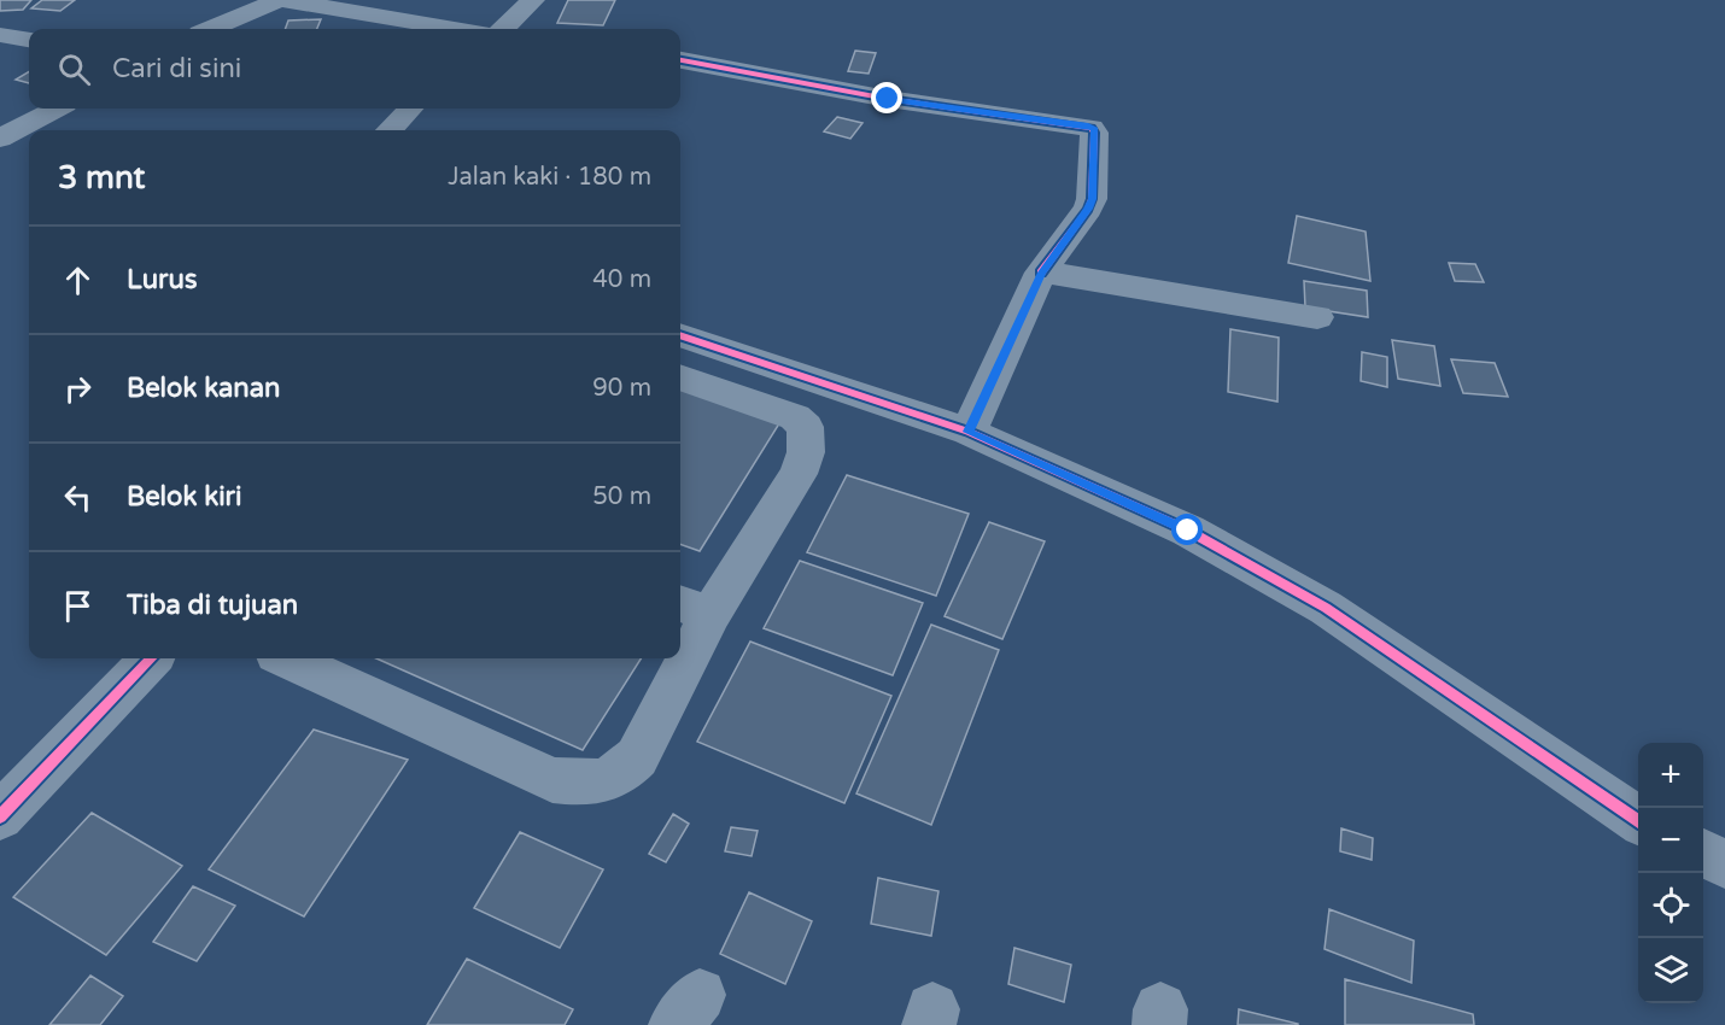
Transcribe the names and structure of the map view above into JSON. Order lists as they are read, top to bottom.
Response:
{
  "page": {
    "search": "Cari di sini",
    "heading": ["3 mnt", "Jalan kaki · 180 m"],
    "list": [
      ["Lurus", "40 m"],
      ["Belok kanan", "90 m"],
      ["Belok kiri", "50 m"],
      "Tiba di tujuan"
    ],
    "map_buttons": ["+", "−"]
  }
}
